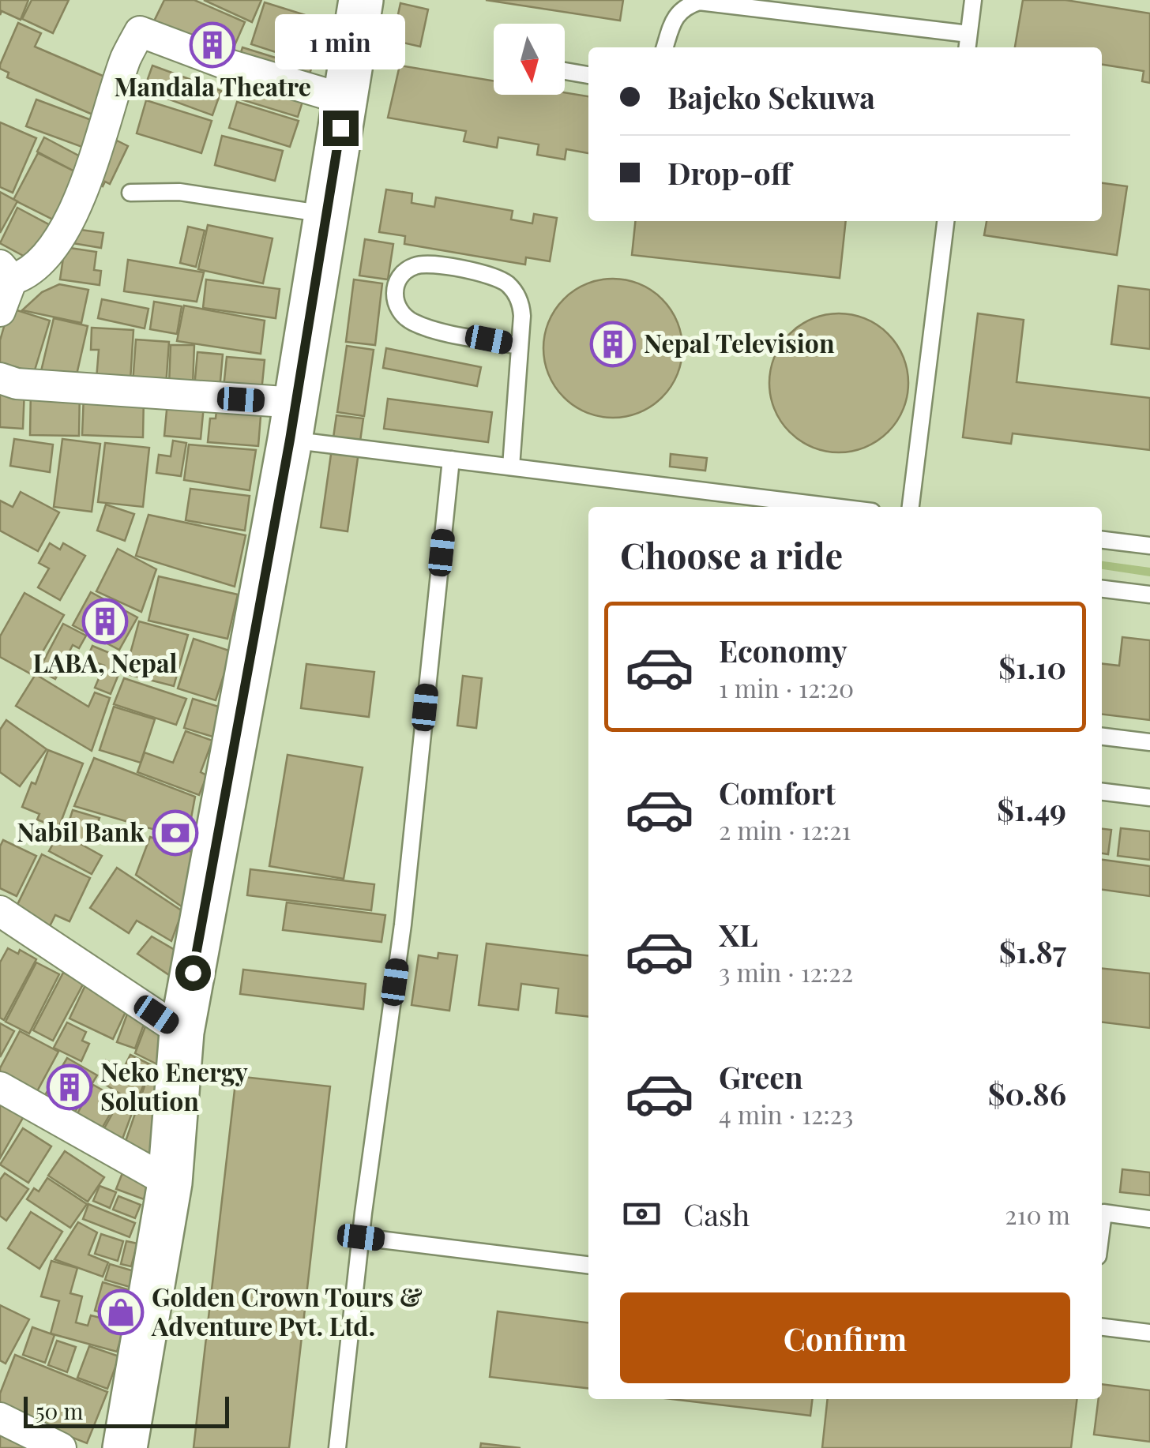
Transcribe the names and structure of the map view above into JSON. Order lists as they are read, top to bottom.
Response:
{
  "places": {
    "building": [
      "Mandala Theatre",
      "Nepal Television",
      "LABA, Nepal",
      "Neko Energy Solution"
    ],
    "bank": ["Nabil Bank"],
    "shop": ["Golden Crown Tours & Adventure Pvt. Ltd."]
  },
  "scale_bar": "50 m",
  "north": "bottom",
  "page": {
    "bubble": "1 min",
    "banner": ["Bajeko Sekuwa", "Drop-off"],
    "heading": "Choose a ride",
    "list": [
      {
        "name": "Economy",
        "note": "1 min · 12:20",
        "value": "$1.10"
      },
      {
        "name": "Comfort",
        "note": "2 min · 12:21",
        "value": "$1.49"
      },
      {
        "name": "XL",
        "note": "3 min · 12:22",
        "value": "$1.87"
      },
      {
        "name": "Green",
        "note": "4 min · 12:23",
        "value": "$0.86"
      }
    ],
    "pay": ["Cash", "210 m"],
    "buttons": "Confirm",
    "scale": "50 m"
  }
}
